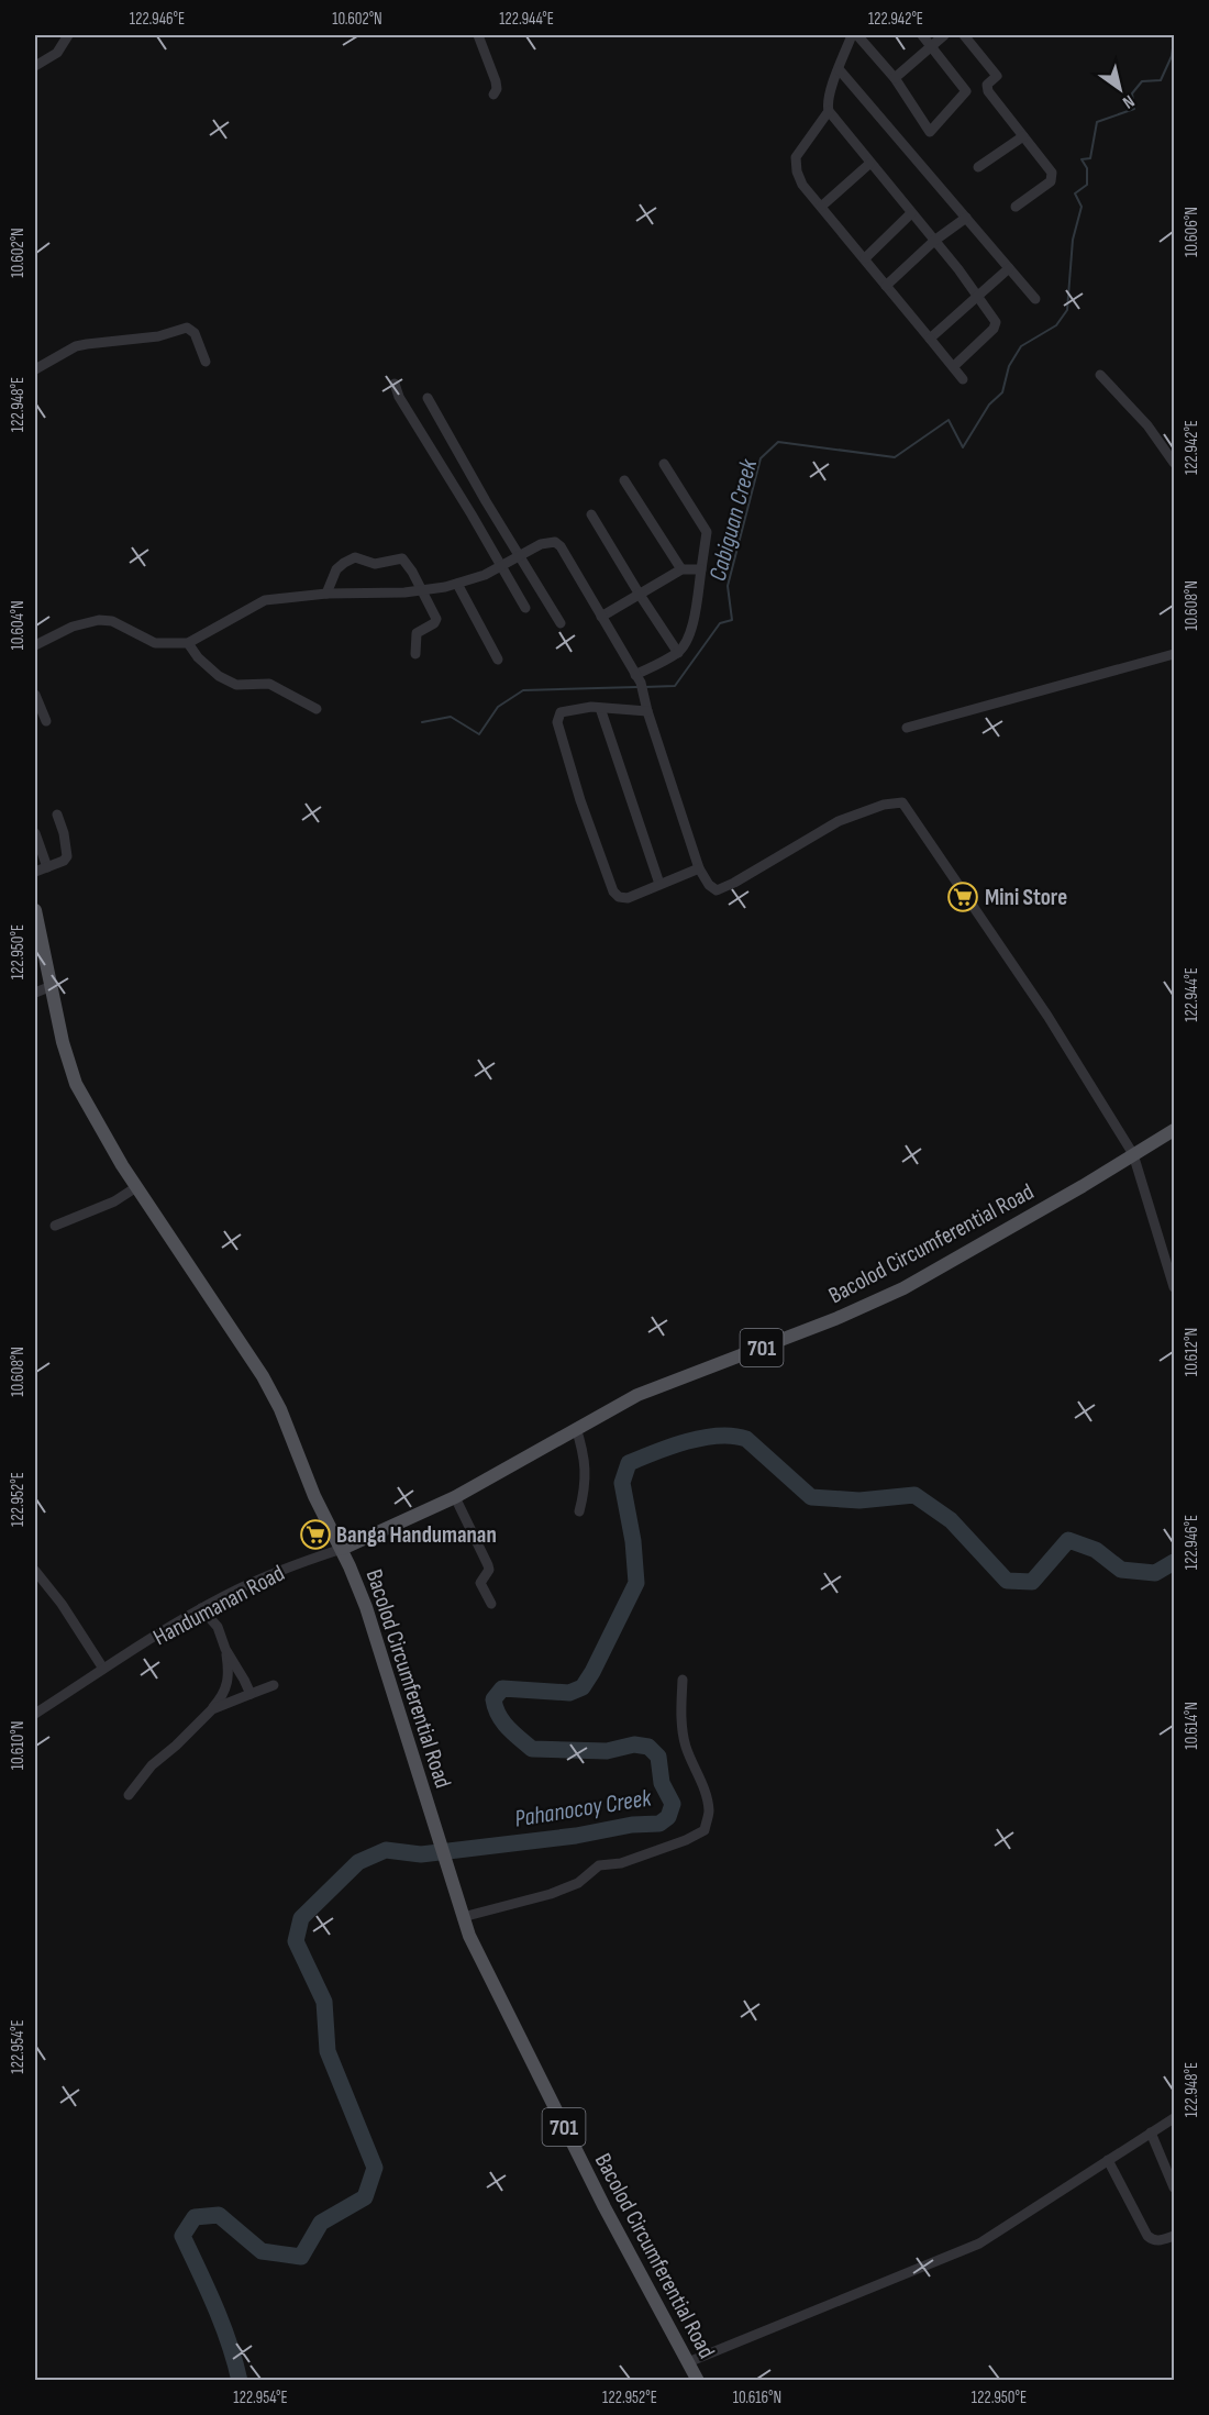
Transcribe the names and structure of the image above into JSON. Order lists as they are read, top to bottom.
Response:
{
  "streets": {
    "main road": ["Bacolod Circumferential Road", "701"],
    "street": ["Handumanan Road"]
  },
  "crossings": [
    ["Bacolod Circumferential Road", "Handumanan Road"]
  ],
  "water": ["Cabiguan Creek", "Pahanocoy Creek"],
  "places": {
    "supermarket": ["Mini Store", "Banga Handumanan"]
  },
  "north": "bottom right",
  "coordinates": [
    "122.946°E",
    "10.602°N",
    "122.944°E",
    "122.942°E",
    "10.606°N",
    "122.948°E",
    "10.608°N",
    "10.604°N",
    "122.950°E",
    "10.612°N",
    "122.952°E",
    "10.614°N",
    "10.610°N",
    "122.954°E",
    "10.616°N"
  ]
}
